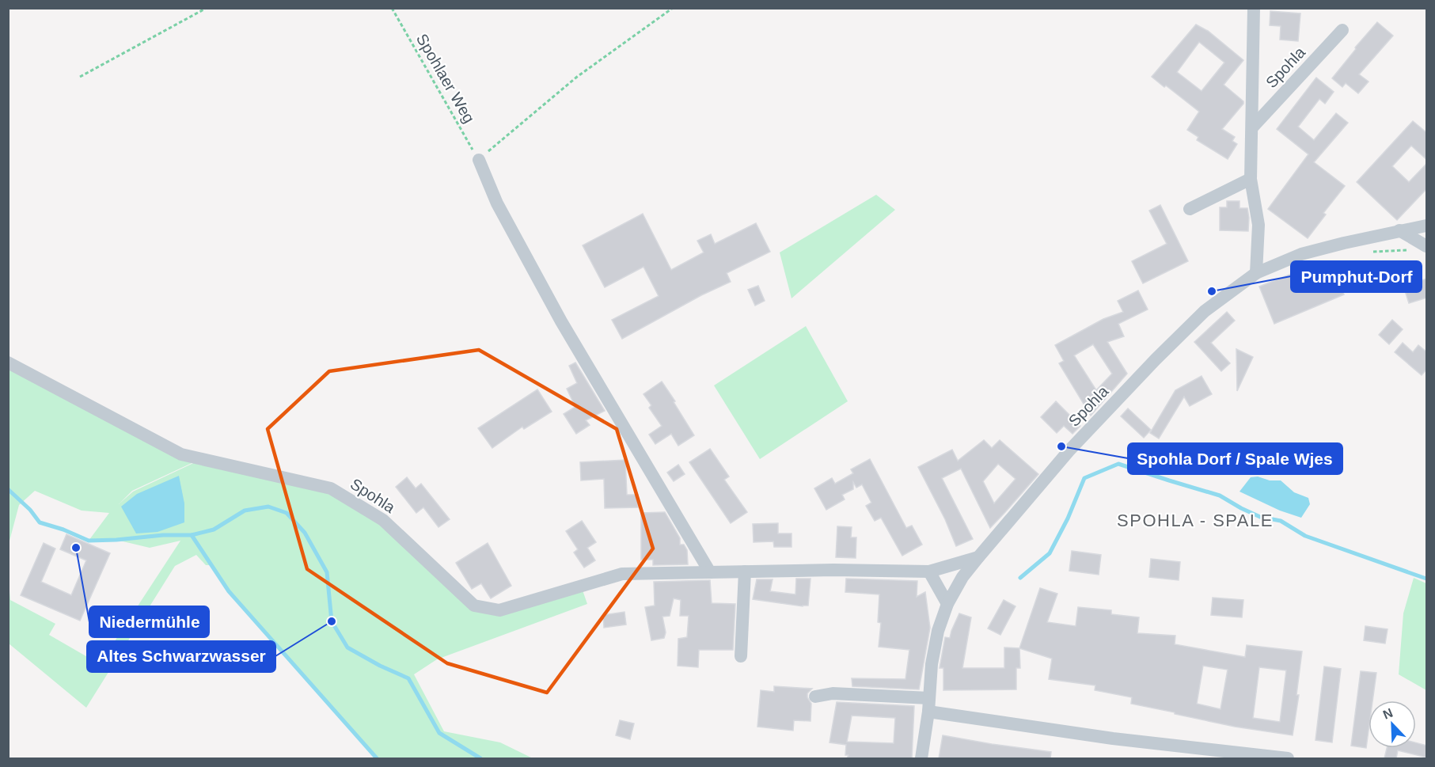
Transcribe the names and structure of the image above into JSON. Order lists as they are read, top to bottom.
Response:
{
  "streets": {
    "street": ["Spohla"],
    "path": ["Spohlaer Weg"]
  },
  "districts": ["SPOHLA - SPALE"],
  "places": [
    "Pumphut-Dorf",
    "Spohla Dorf / Spale Wjes",
    "Niedermühle",
    "Altes Schwarzwasser"
  ],
  "north": "top left"
}
